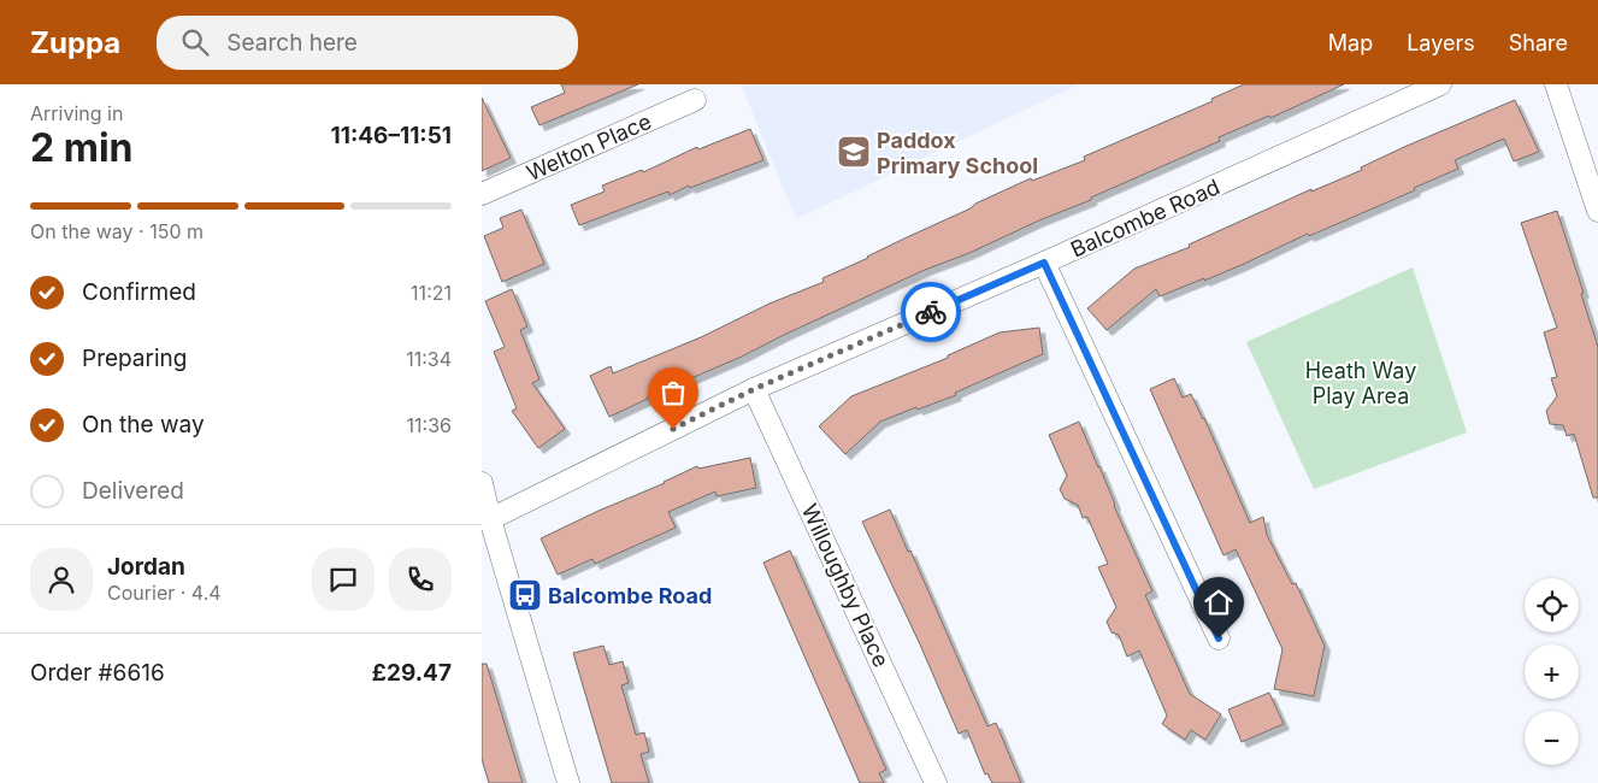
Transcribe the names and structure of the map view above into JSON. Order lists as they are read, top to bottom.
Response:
{
  "streets": {
    "street": ["Welton Place", "Balcombe Road", "Willoughby Place"]
  },
  "crossings": [
    ["Balcombe Road", "Willoughby Place"]
  ],
  "parks": ["Heath Way Play Area"],
  "places": {
    "school or university": ["Paddox Primary School"],
    "bus stop": ["Balcombe Road"]
  },
  "page": {
    "header": "Zuppa",
    "search": "Search here",
    "nav": ["Map", "Layers", "Share"],
    "heading": ["2 min", "Arriving in", "11:46–11:51"],
    "panel": [
      "Jordan",
      "Courier · 4.4",
      "Order #6616",
      "£29.47"
    ],
    "bar": "On the way · 150 m",
    "list": [
      ["Confirmed", "11:21"],
      ["Preparing", "11:34"],
      ["On the way", "11:36"],
      "Delivered"
    ],
    "map_buttons": ["+", "−"]
  }
}
